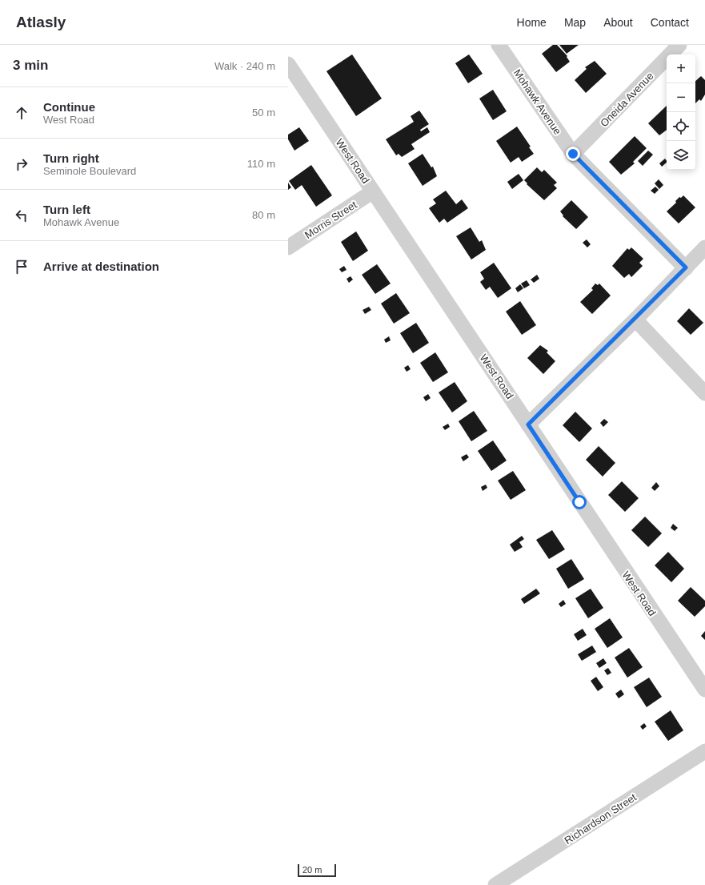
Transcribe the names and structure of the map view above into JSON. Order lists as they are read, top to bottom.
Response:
{
  "streets": {
    "street": [
      "Oneida Avenue",
      "Mohawk Avenue",
      "West Road",
      "Morris Street",
      "Richardson Street"
    ]
  },
  "crossings": [
    ["Oneida Avenue", "Mohawk Avenue"],
    ["West Road", "Morris Street"]
  ],
  "scale_bar": "20 m",
  "page": {
    "header": "Atlasly",
    "nav": [
      "Home",
      "Map",
      "About",
      "Contact"
    ],
    "heading": ["3 min", "Walk · 240 m"],
    "map_buttons": ["+", "−"],
    "list": [
      ["Continue", "West Road", "50 m"],
      ["Turn right", "Seminole Boulevard", "110 m"],
      ["Turn left", "Mohawk Avenue", "80 m"],
      "Arrive at destination"
    ],
    "scale": "20 m"
  }
}
